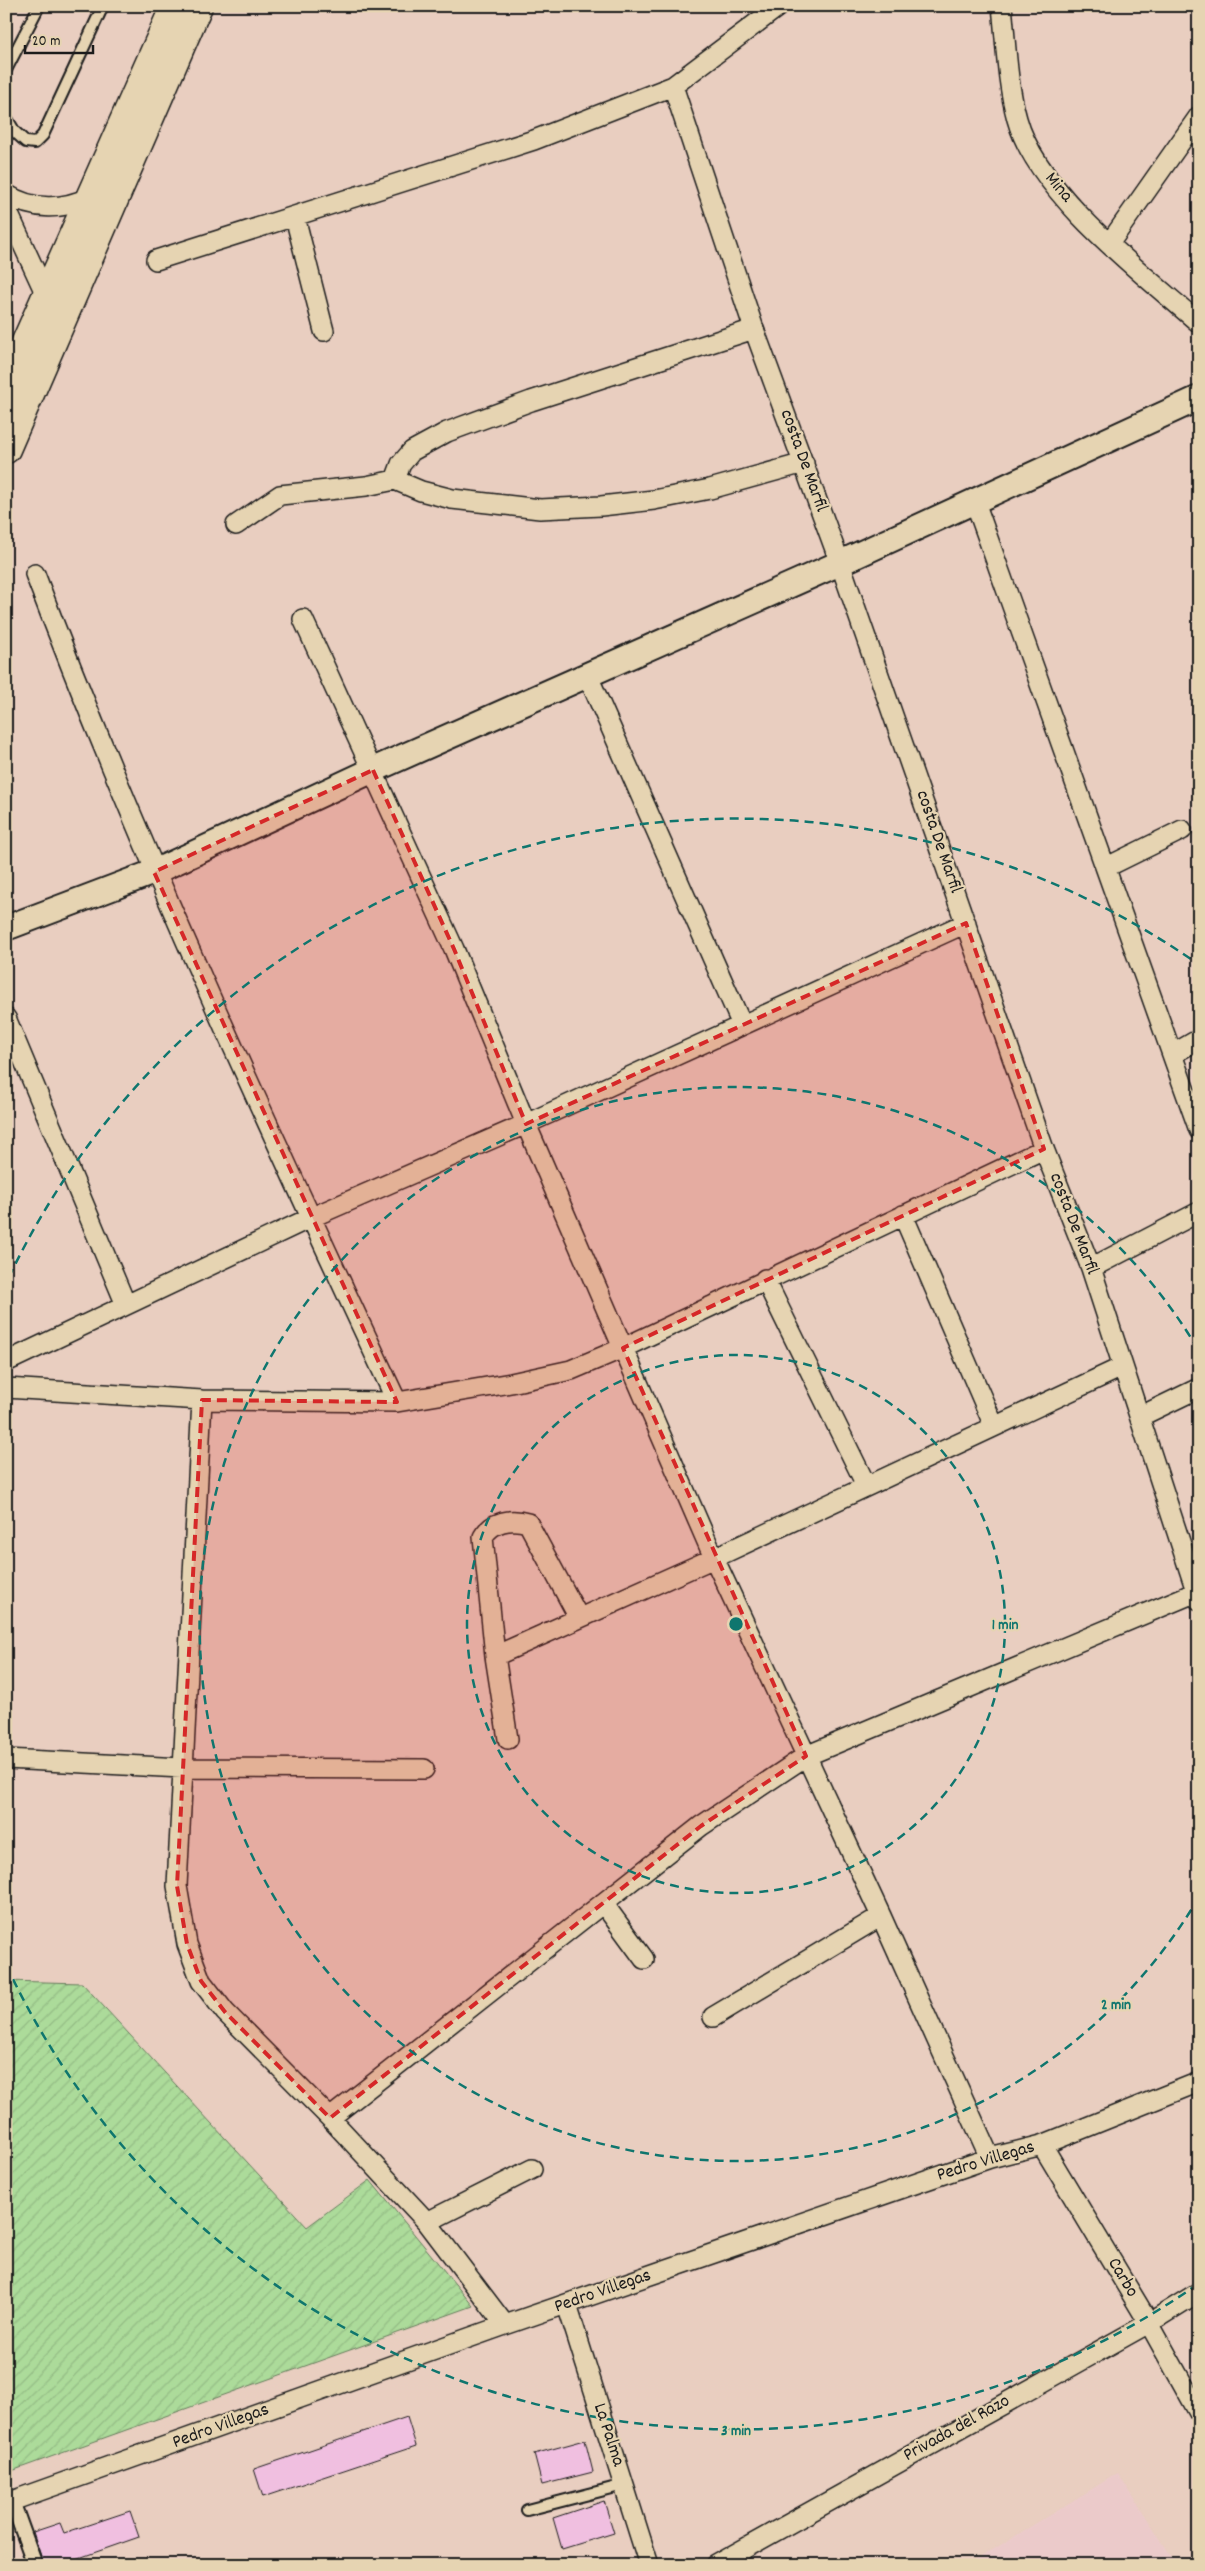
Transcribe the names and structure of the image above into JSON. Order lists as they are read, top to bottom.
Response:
{
  "streets": {
    "street": [
      "Mina",
      "costa De Marfil",
      "Pedro Villegas",
      "Carbo",
      "Privada del Razo",
      "La Palma"
    ]
  },
  "crossings": [
    ["Pedro Villegas", "Carbo"],
    ["Pedro Villegas", "La Palma"],
    ["Carbo", "Privada del Razo"]
  ],
  "scale_bar": "20 m",
  "rings": ["1 min", "2 min", "3 min"]
}
